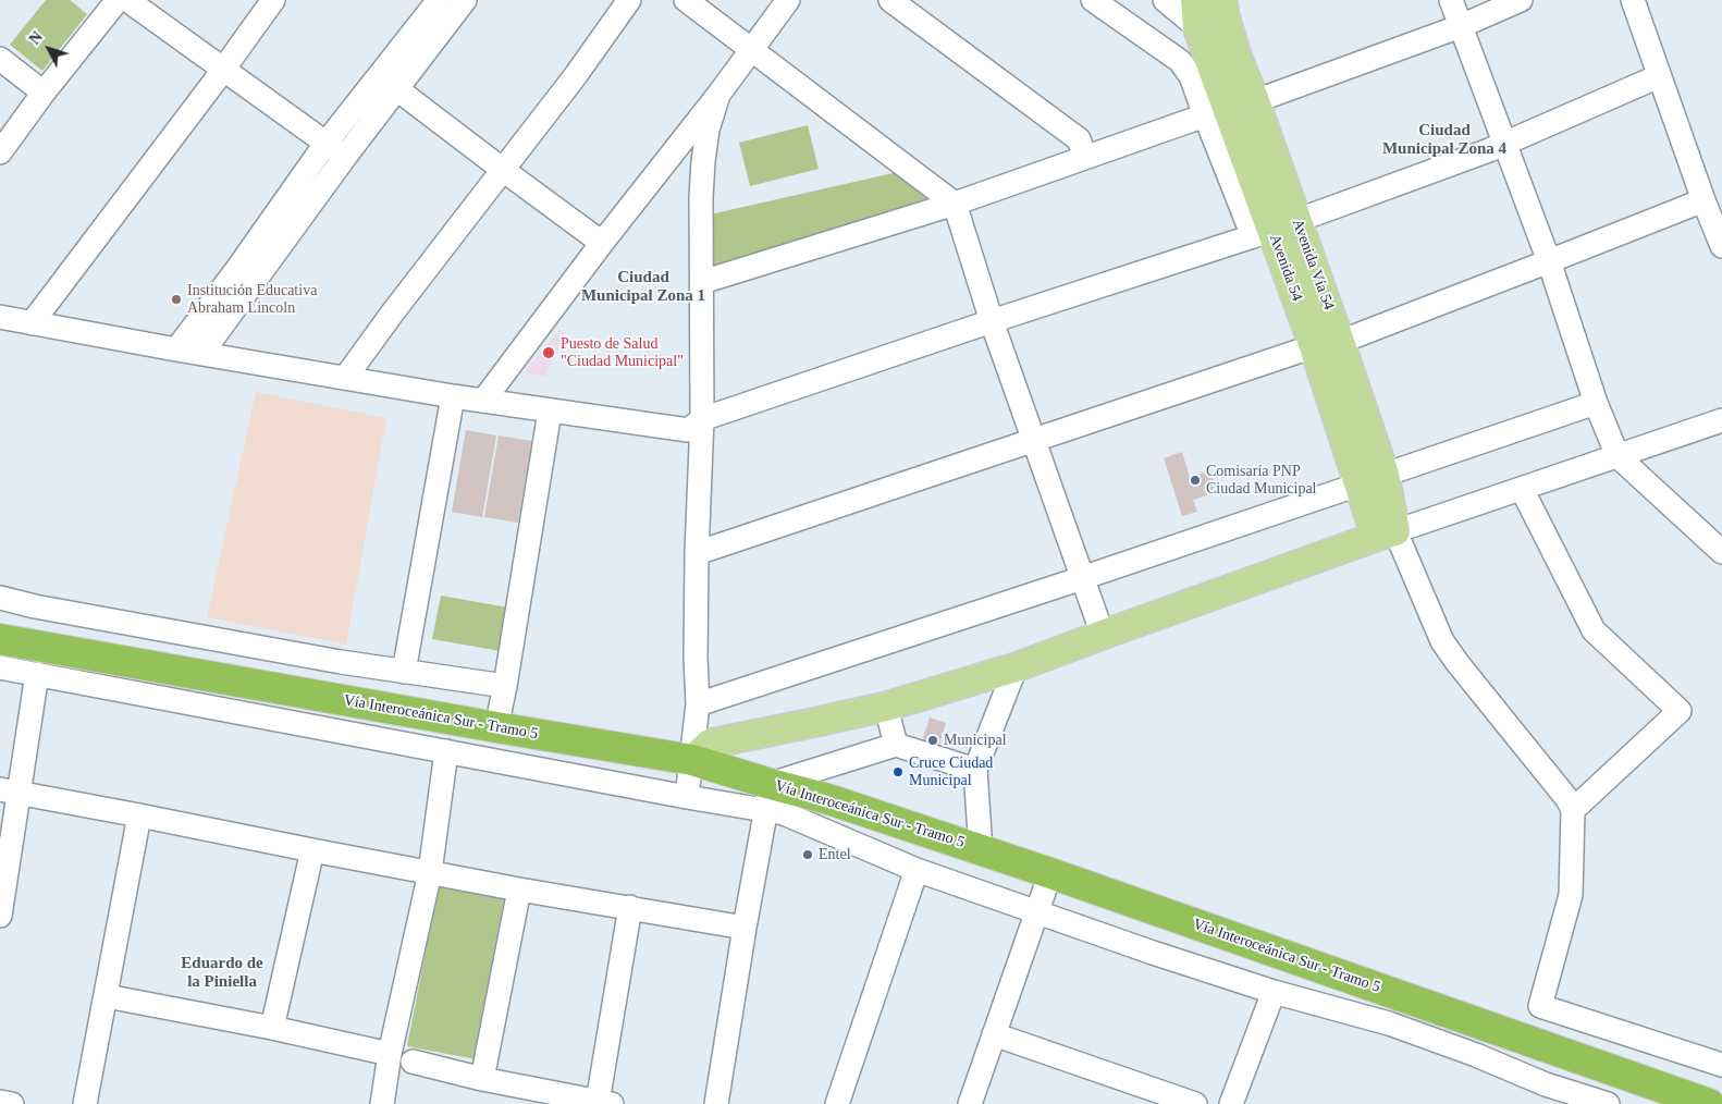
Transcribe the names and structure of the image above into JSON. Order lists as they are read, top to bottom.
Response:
{
  "streets": {
    "highway": ["Vía Interoceánica Sur - Tramo 5"],
    "main road": ["Avenida Vía 54", "Avenida 54"]
  },
  "crossings": [
    ["Avenida Vía 54", "Avenida 54"]
  ],
  "districts": ["Ciudad Municipal Zona 4", "Ciudad Municipal Zona 1", "Eduardo de la Piniella"],
  "places": [
    "Institución Educativa Abraham Lincoln",
    "Puesto de Salud \"Ciudad Municipal\"",
    "Comisaría PNP Ciudad Municipal",
    "Municipal",
    "Cruce Ciudad Municipal",
    "Entel"
  ],
  "north": "top left"
}
